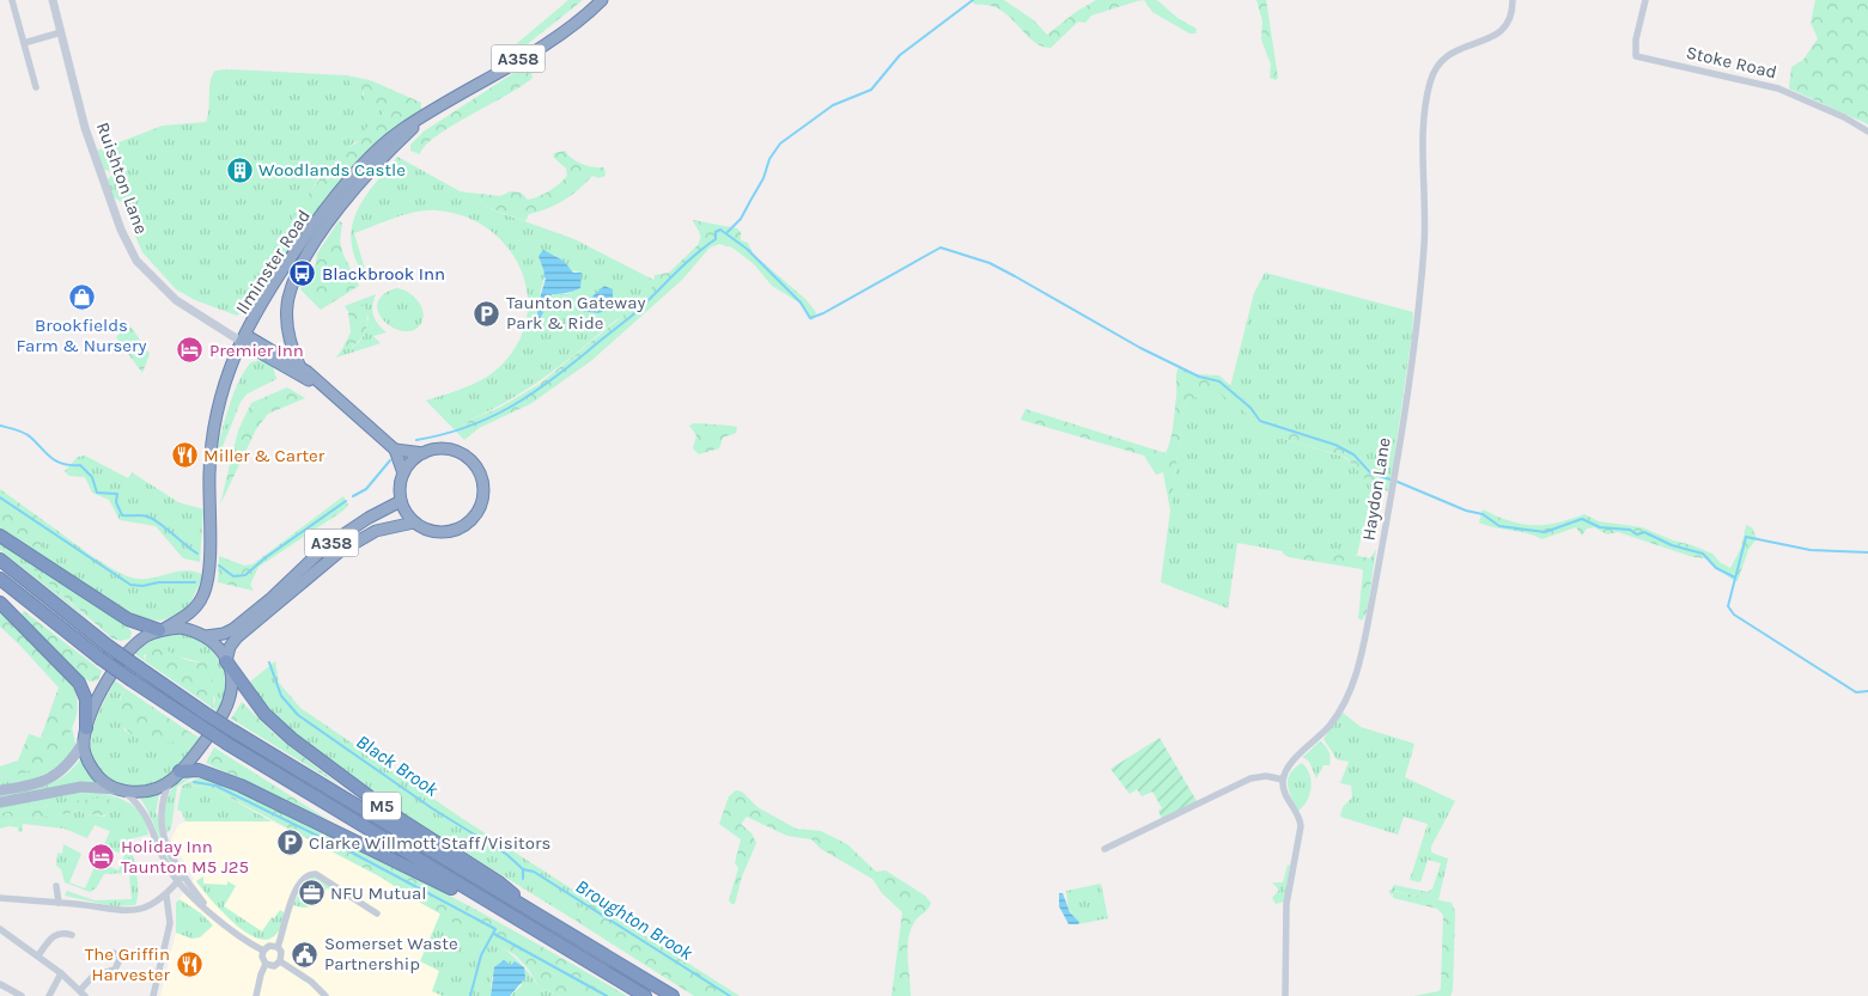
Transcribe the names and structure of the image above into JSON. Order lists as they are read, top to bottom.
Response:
{
  "streets": {
    "highway": ["A358", "Ilminster Road", "M5"],
    "street": ["Stoke Road", "Ruishton Lane", "Haydon Lane"]
  },
  "crossings": [
    ["A358", "Ruishton Lane"],
    ["A358", "Ilminster Road"],
    ["A358", "M5"],
    ["Ruishton Lane", "Ilminster Road"],
    ["Ilminster Road", "M5"]
  ],
  "water": ["Black Brook", "Broughton Brook"],
  "places": {
    "building": ["Woodlands Castle"],
    "bus stop": ["Blackbrook Inn"],
    "shop": ["Brookfields Farm & Nursery"],
    "parking": ["Taunton Gateway Park & Ride", "Clarke Willmott Staff/Visitors"],
    "hotel": ["Premier Inn", "Holiday Inn Taunton M5 J25"],
    "restaurant": ["Miller & Carter", "The Griffin Harvester"],
    "office": ["NFU Mutual"],
    "public building": ["Somerset Waste Partnership"]
  }
}
